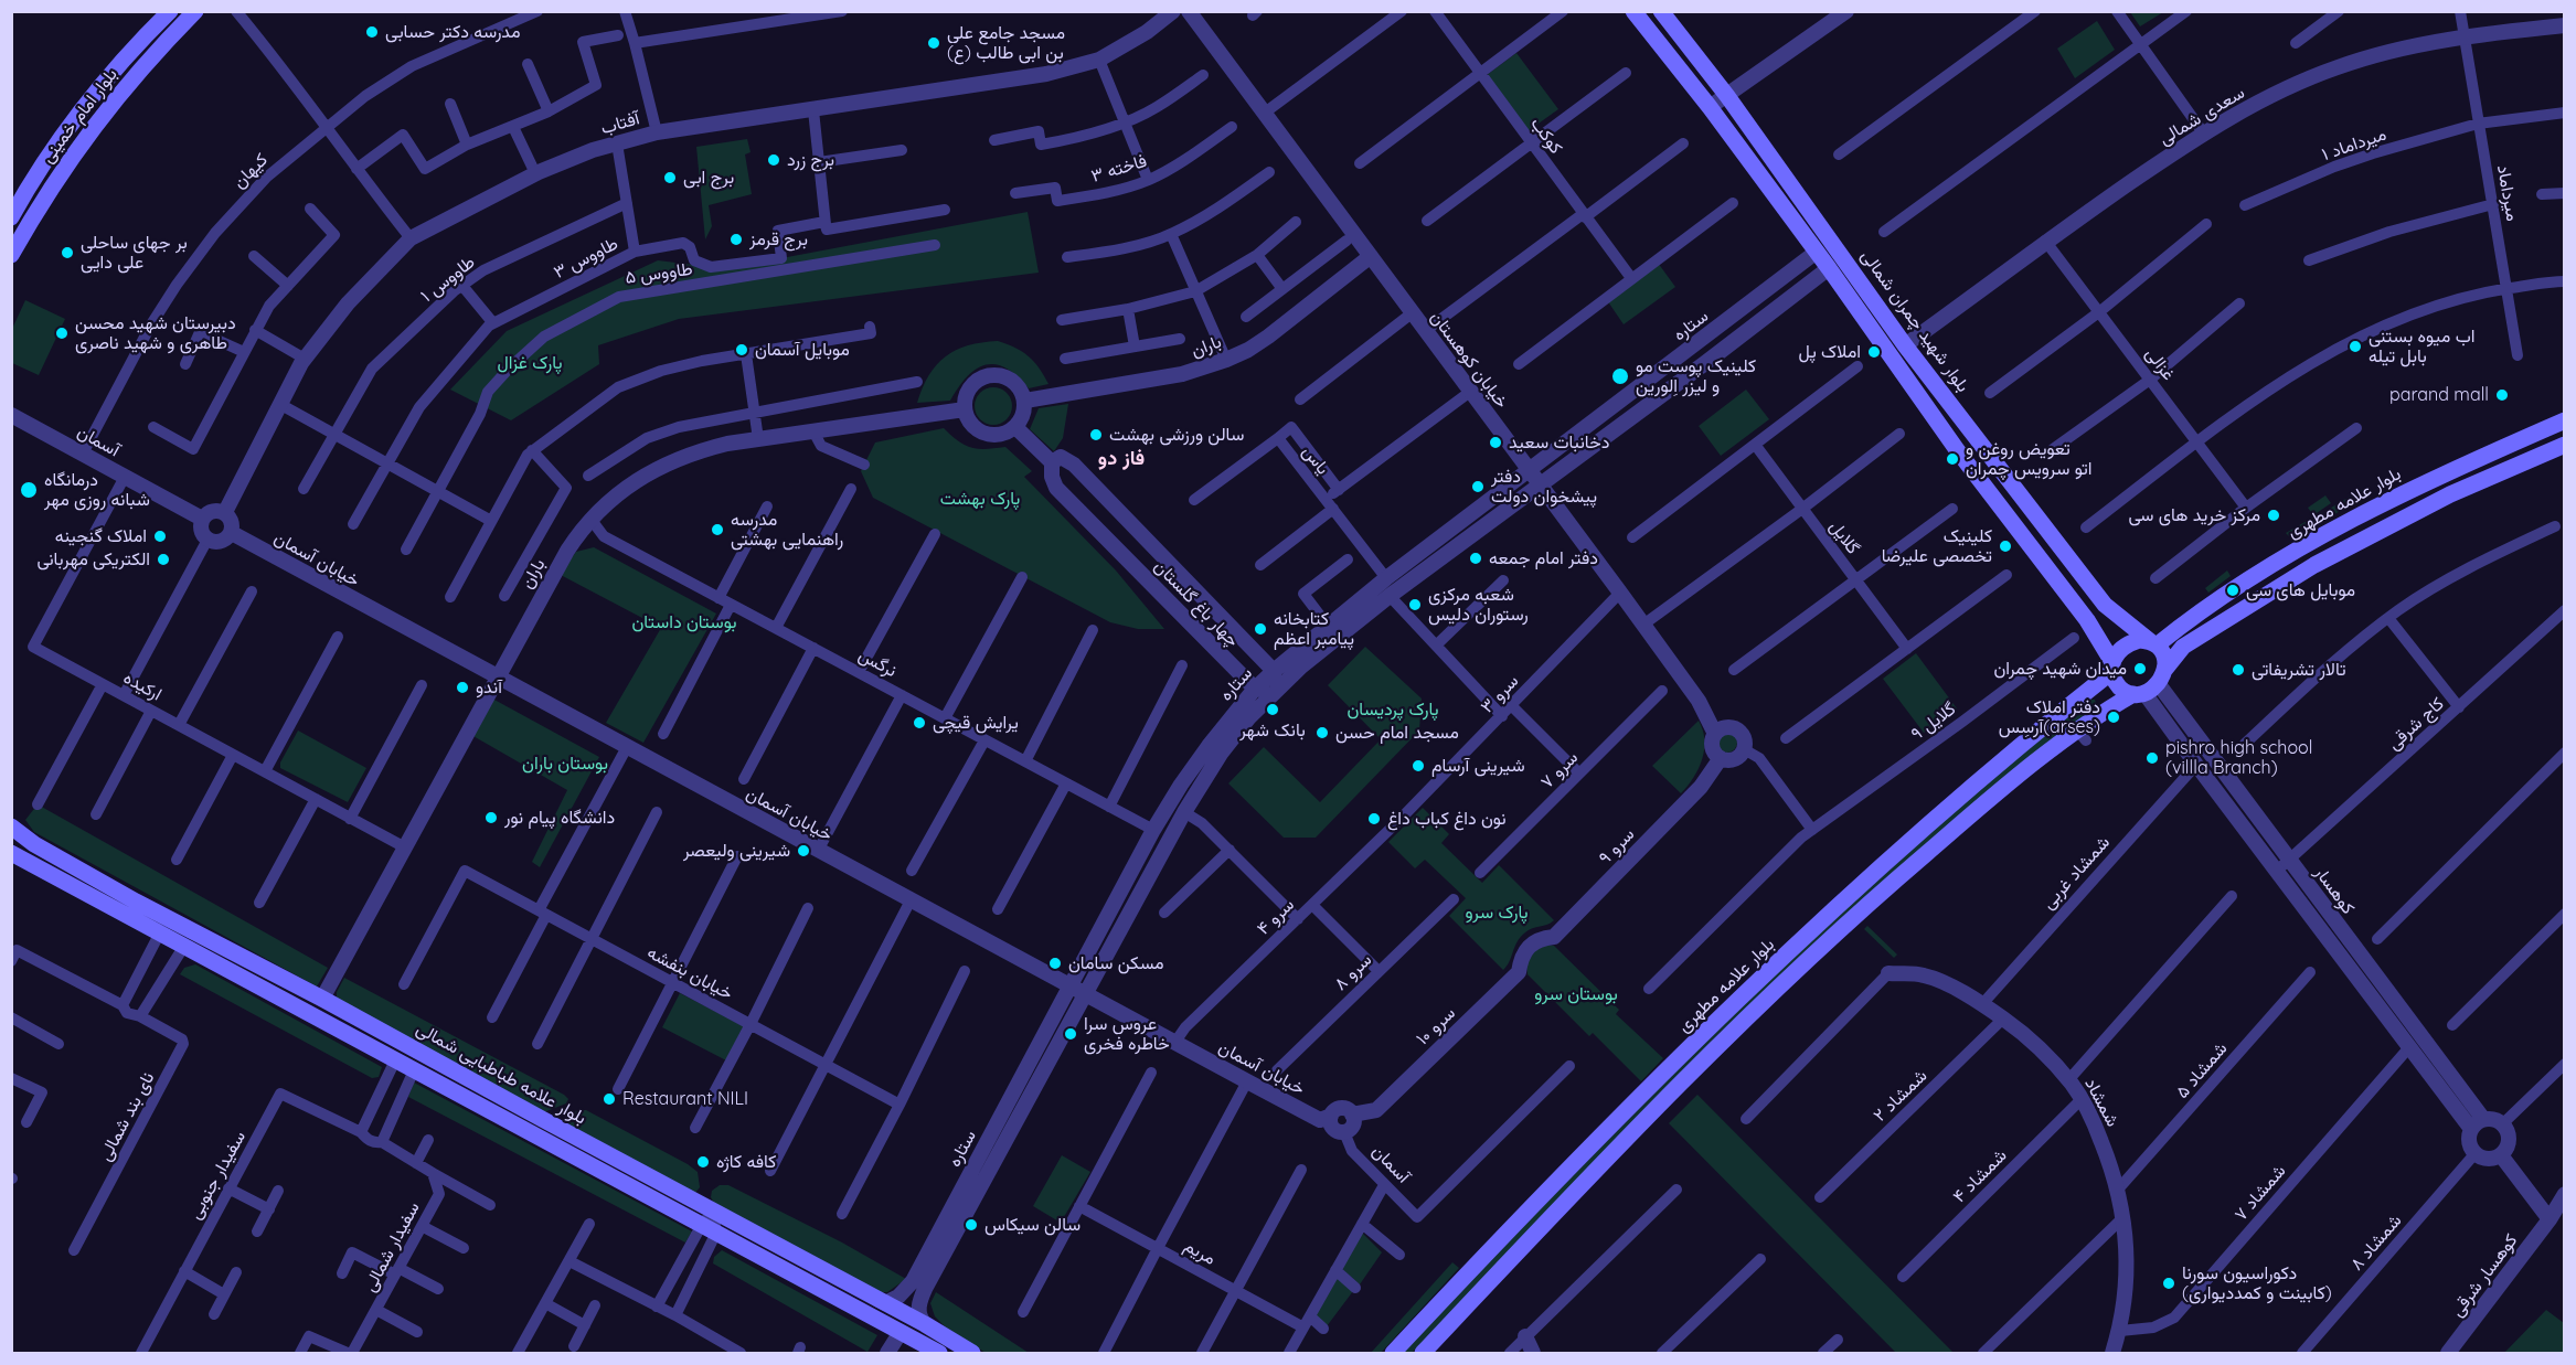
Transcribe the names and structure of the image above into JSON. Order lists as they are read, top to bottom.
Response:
{
  "streets": {
    "main road": [
      "بلوار امام خمینی",
      "بلوار شهید چمران شمالی",
      "بلوار علامه مطهری",
      "بلوار علامه طباطبایی شمالی"
    ],
    "street": [
      "سعدی شمالی",
      "آفتاب",
      "کوکب",
      "میرداماد ۱",
      "فاخته ۳",
      "کیهان",
      "میرداماد",
      "طاووس ۳",
      "طاووس ۵",
      "طاووس ۱",
      "ستاره",
      "باران",
      "خیابان کوهستان",
      "غزالی",
      "آسمان",
      "یاس",
      "گلایل",
      "خیابان آسمان",
      "چهار باغ گلستان",
      "نرگس",
      "ارکیده",
      "سرو ۳",
      "گلایل ۹",
      "کاج شرقی",
      "سرو ۷",
      "سرو ۹",
      "شمشاد غربی",
      "کوهسار",
      "سرو ۴",
      "سرو ۸",
      "خیابان بنفشه",
      "سرو ۱۰",
      "شمشاد ۵",
      "شمشاد ۲",
      "شمشاد",
      "نای بند شمالی",
      "سفیدار جنوبی",
      "شمشاد ۴",
      "شمشاد ۷",
      "شمشاد ۸",
      "سفیدار شمالی",
      "مریم",
      "کوهسار شرقی"
    ]
  },
  "crossings": [
    ["سعدی شمالی", "میرداماد"],
    ["سعدی شمالی", "بلوار شهید چمران شمالی"],
    ["سعدی شمالی", "غزالی"],
    ["آفتاب", "آسمان"],
    ["آفتاب", "خیابان آسمان"],
    ["میرداماد ۱", "میرداماد"],
    ["کیهان", "آسمان"],
    ["بلوار شهید چمران شمالی", "بلوار علامه مطهری"],
    ["بلوار شهید چمران شمالی", "کوهسار"],
    ["ستاره", "خیابان کوهستان"],
    ["ستاره", "یاس"],
    ["ستاره", "خیابان آسمان"],
    ["ستاره", "چهار باغ گلستان"],
    ["ستاره", "نرگس"],
    ["ستاره", "بلوار علامه طباطبایی شمالی"],
    ["باران", "خیابان کوهستان"],
    ["باران", "خیابان آسمان"],
    ["باران", "نرگس"],
    ["باران", "ارکیده"],
    ["باران", "بلوار علامه طباطبایی شمالی"],
    ["خیابان کوهستان", "سرو ۳"],
    ["خیابان کوهستان", "سرو ۹"],
    ["آسمان", "خیابان آسمان"],
    ["آسمان", "ارکیده"],
    ["آسمان", "سرو ۱۰"],
    ["بلوار علامه مطهری", "کوهسار"],
    ["خیابان آسمان", "سرو ۴"],
    ["خیابان آسمان", "سرو ۱۰"],
    ["سرو ۳", "سرو ۴"],
    ["کاج شرقی", "کوهسار"],
    ["سرو ۹", "سرو ۱۰"],
    ["شمشاد غربی", "کوهسار"],
    ["شمشاد غربی", "شمشاد"],
    ["کوهسار", "شمشاد ۷"],
    ["کوهسار", "شمشاد ۸"],
    ["شمشاد ۵", "شمشاد"],
    ["شمشاد ۲", "شمشاد"],
    ["شمشاد", "شمشاد ۴"],
    ["شمشاد", "شمشاد ۷"]
  ],
  "districts": ["فاز دو"],
  "parks": [
    "پارک غزال",
    "پارک بهشت",
    "بوستان داستان",
    "پارک پردیسان",
    "بوستان باران",
    "پارک سرو",
    "بوستان سرو"
  ],
  "places": [
    "مدرسه دکتر حسابی",
    "مسجد جامع علی بن ابی طالب (ع)",
    "برج زرد",
    "برج ابی",
    "برج قرمز",
    "بر جهای ساحلی علی دایی",
    "دبیرستان شهید محسن طاهری و شهید ناصری",
    "اب میوه بستنی بابل تیله",
    "موبایل آسمان",
    "املاک پل",
    "کلینیک پوست مو و لیزر اِلورین",
    "parand mall",
    "سالن ورزشی بهشت",
    "دخانبات سعید",
    "تعویض روغن و اتو سرویس چمران",
    "دفتر پیشخوان دولت",
    "درمانگاه شبانه روزی مهر",
    "مرکز خرید های سی",
    "مدرسه راهنمایی بهشتی",
    "املاک گنجینه",
    "کلینیک تخصصی علیرضا",
    "دفتر امام جمعه",
    "الکتریکی مهربانی",
    "موبایل های سی",
    "شعبه مرکزی رستوران دلیس",
    "کتابخانه پیامبر اعظم",
    "میدان شهید چمران",
    "تالار تشریفاتی",
    "آندو",
    "بانک شهر",
    "دفتر املاک آرسِس(arses)",
    "یرایش قیچی",
    "مسجد امام حسن",
    "pishro high school (villla Branch)",
    "شیرینی آرسام",
    "دانشگاه پیام نور",
    "نون داغ کباب داغ",
    "شیرینی ولیعصر",
    "مسکن سامان",
    "عروس سرا خاطره فخری",
    "Restaurant NILI",
    "کافه کاژه",
    "سالن سیکاس",
    "دکوراسیون سورنا (کابینت و کمددیواری)"
  ]
}
